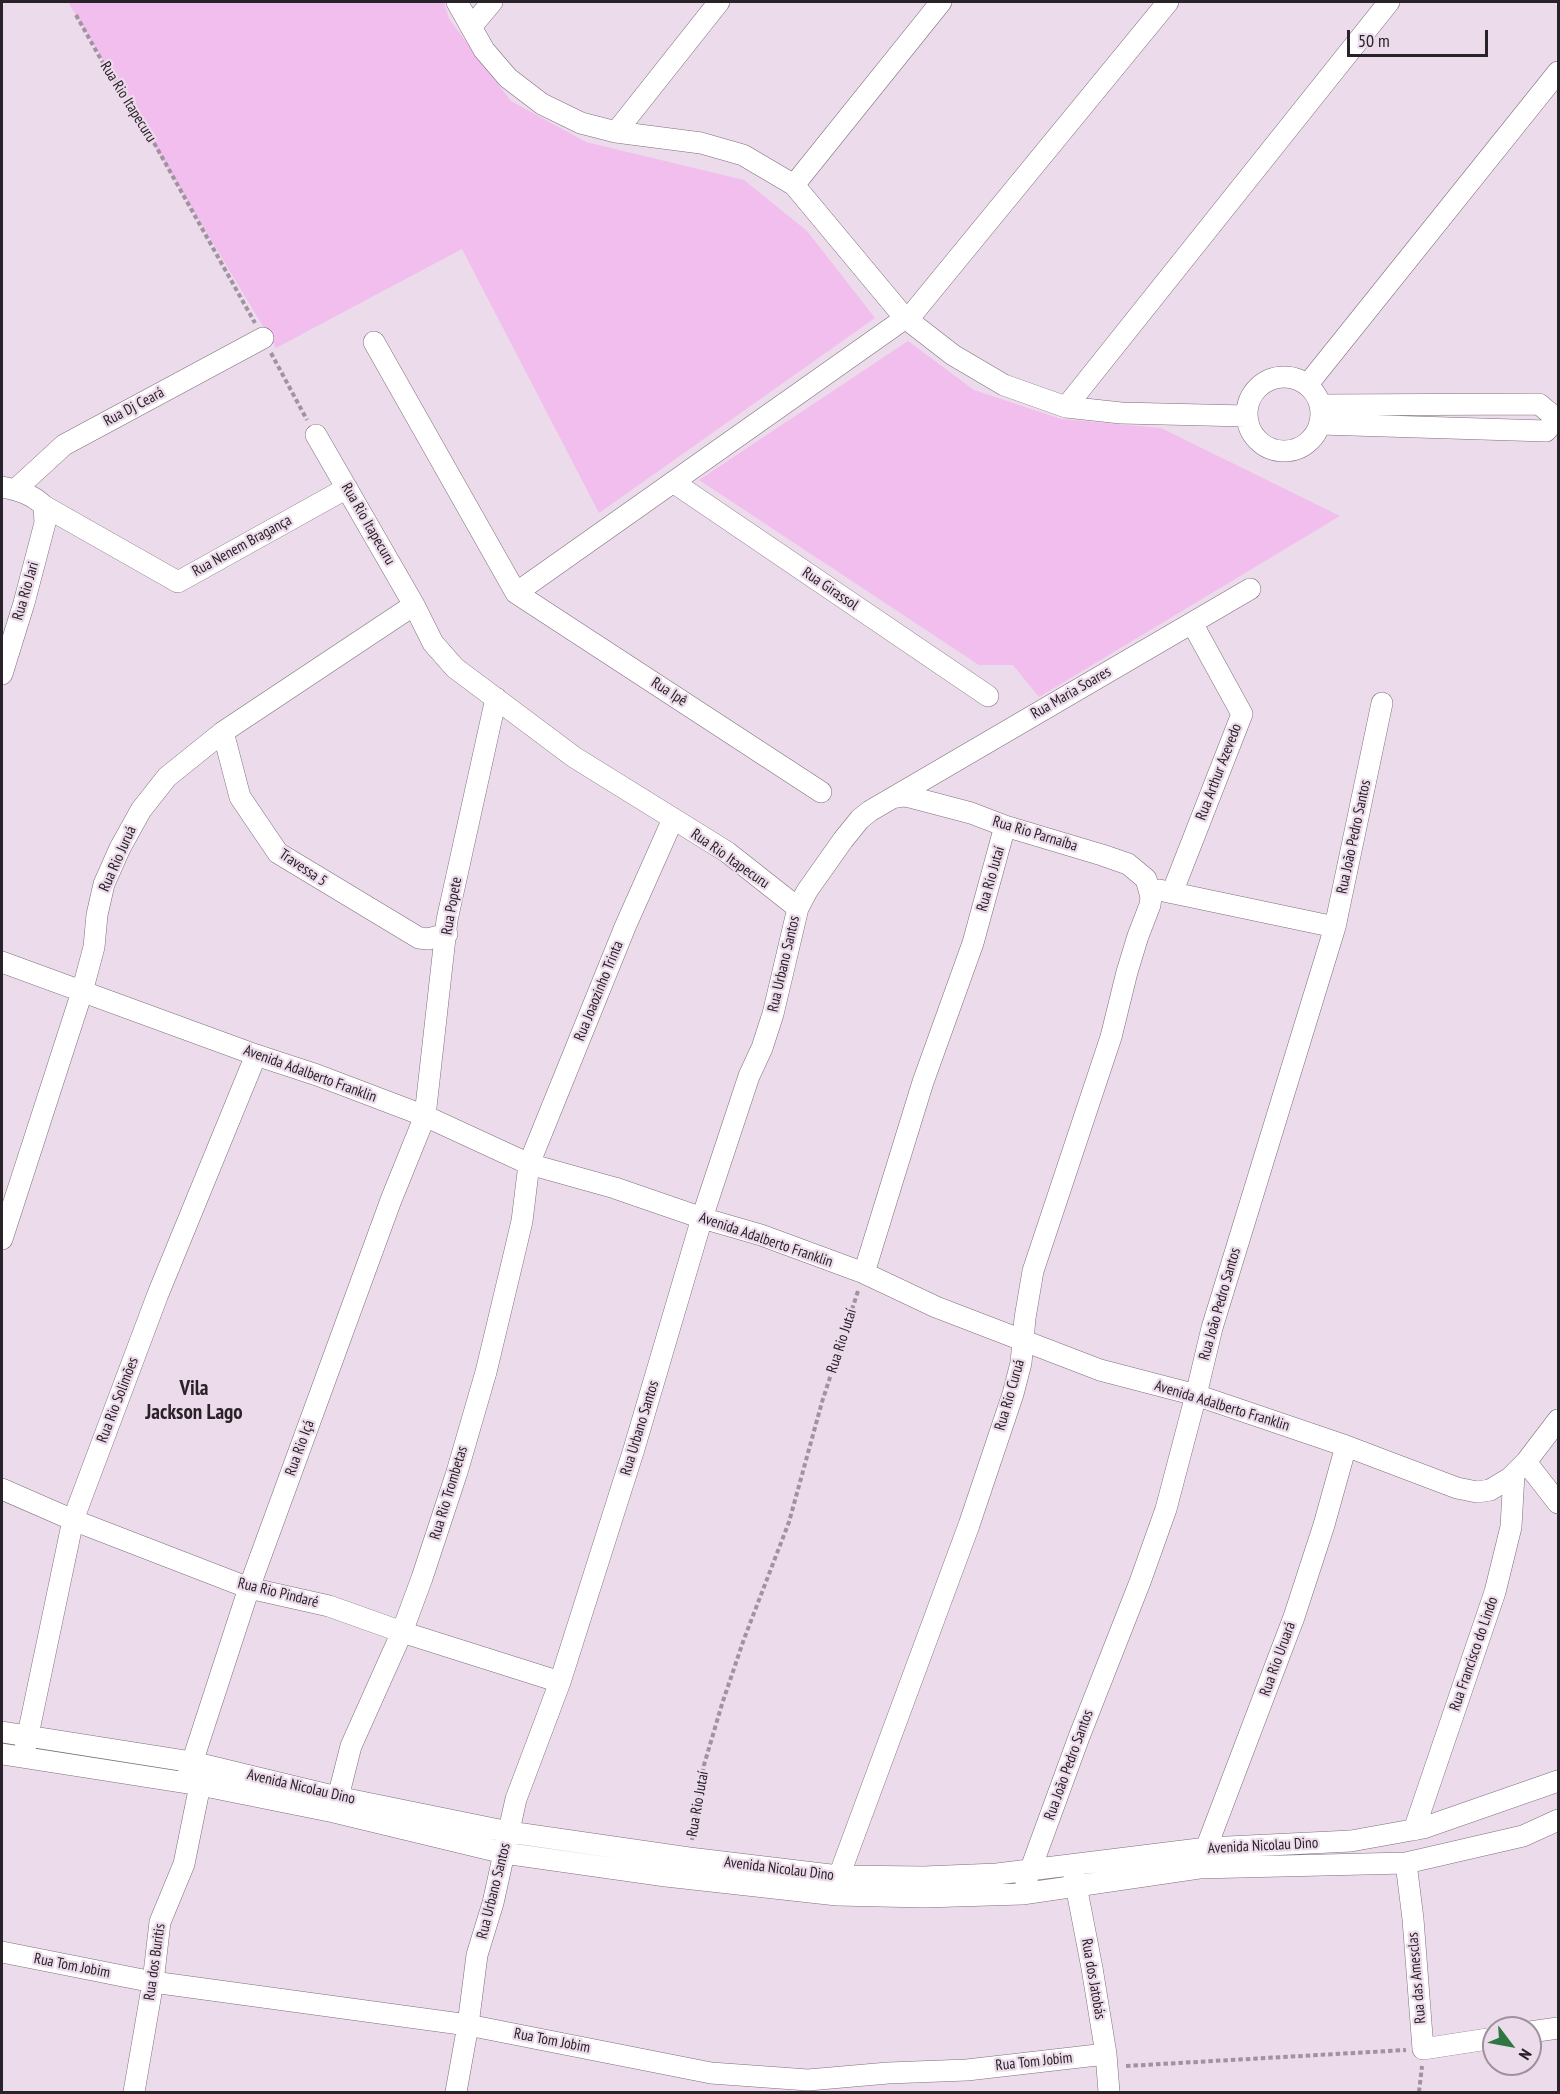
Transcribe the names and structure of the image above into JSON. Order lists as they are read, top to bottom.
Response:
{
  "streets": {
    "street": [
      "Rua Rio Itapecuru",
      "Rua Dj Ceará",
      "Rua Nenem Bragança",
      "Rua Girassol",
      "Rua Rio Jari",
      "Rua Ipê",
      "Rua Maria Soares",
      "Rua Arthur Azevedo",
      "Rua Rio Parnaíba",
      "Rua João Pedro Santos",
      "Rua Rio Juruá",
      "Travessa 5",
      "Rua Rio Jutaí",
      "Rua Popete",
      "Rua Urbano Santos",
      "Rua Joaozinho Trinta",
      "Avenida Adalberto Franklin",
      "Rua Rio Curuá",
      "Rua Rio Solimões",
      "Rua Rio Içá",
      "Rua Rio Trombetas",
      "Rua Rio Pindaré",
      "Rua Francisco do Lindo",
      "Rua Rio Uruará",
      "Avenida Nicolau Dino",
      "Rua dos Buritis",
      "Rua Tom Jobim",
      "Rua das Amesclas",
      "Rua dos Jatobás"
    ]
  },
  "crossings": [
    ["Rua Rio Itapecuru", "Rua Dj Ceará"],
    ["Rua Rio Itapecuru", "Rua Nenem Bragança"],
    ["Rua Rio Itapecuru", "Rua Rio Juruá"],
    ["Rua Rio Itapecuru", "Rua Popete"],
    ["Rua Rio Itapecuru", "Rua Urbano Santos"],
    ["Rua Rio Itapecuru", "Rua Joaozinho Trinta"],
    ["Rua Nenem Bragança", "Rua Rio Jari"],
    ["Rua Maria Soares", "Rua Arthur Azevedo"],
    ["Rua Maria Soares", "Rua Rio Parnaíba"],
    ["Rua Maria Soares", "Rua Urbano Santos"],
    ["Rua Rio Parnaíba", "Rua Rio Jutaí"],
    ["Rua Rio Parnaíba", "Rua Urbano Santos"],
    ["Rua Rio Parnaíba", "Rua Rio Curuá"],
    ["Rua João Pedro Santos", "Avenida Adalberto Franklin"],
    ["Rua João Pedro Santos", "Avenida Nicolau Dino"],
    ["Rua Rio Juruá", "Travessa 5"],
    ["Rua Rio Juruá", "Avenida Adalberto Franklin"],
    ["Travessa 5", "Rua Popete"],
    ["Rua Rio Jutaí", "Avenida Adalberto Franklin"],
    ["Rua Rio Jutaí", "Avenida Nicolau Dino"],
    ["Rua Popete", "Avenida Adalberto Franklin"],
    ["Rua Popete", "Rua Rio Içá"],
    ["Rua Urbano Santos", "Avenida Adalberto Franklin"],
    ["Rua Urbano Santos", "Rua Rio Pindaré"],
    ["Rua Urbano Santos", "Avenida Nicolau Dino"],
    ["Rua Urbano Santos", "Rua Tom Jobim"],
    ["Rua Joaozinho Trinta", "Avenida Adalberto Franklin"],
    ["Rua Joaozinho Trinta", "Rua Rio Trombetas"],
    ["Avenida Adalberto Franklin", "Rua Rio Curuá"],
    ["Avenida Adalberto Franklin", "Rua Rio Solimões"],
    ["Avenida Adalberto Franklin", "Rua Rio Içá"],
    ["Avenida Adalberto Franklin", "Rua Rio Trombetas"],
    ["Avenida Adalberto Franklin", "Rua Francisco do Lindo"],
    ["Avenida Adalberto Franklin", "Rua Rio Uruará"],
    ["Rua Rio Curuá", "Avenida Nicolau Dino"],
    ["Rua Rio Solimões", "Rua Rio Pindaré"],
    ["Rua Rio Solimões", "Avenida Nicolau Dino"],
    ["Rua Rio Içá", "Rua Rio Pindaré"],
    ["Rua Rio Içá", "Avenida Nicolau Dino"],
    ["Rua Rio Içá", "Rua dos Buritis"],
    ["Rua Rio Trombetas", "Rua Rio Pindaré"],
    ["Rua Rio Trombetas", "Avenida Nicolau Dino"],
    ["Rua Francisco do Lindo", "Avenida Nicolau Dino"],
    ["Rua Rio Uruará", "Avenida Nicolau Dino"],
    ["Avenida Nicolau Dino", "Rua dos Buritis"],
    ["Avenida Nicolau Dino", "Rua das Amesclas"],
    ["Avenida Nicolau Dino", "Rua dos Jatobás"],
    ["Rua dos Buritis", "Rua Tom Jobim"],
    ["Rua Tom Jobim", "Rua dos Jatobás"]
  ],
  "districts": ["Vila Jackson Lago"],
  "scale_bar": "50 m",
  "north": "bottom right"
}
